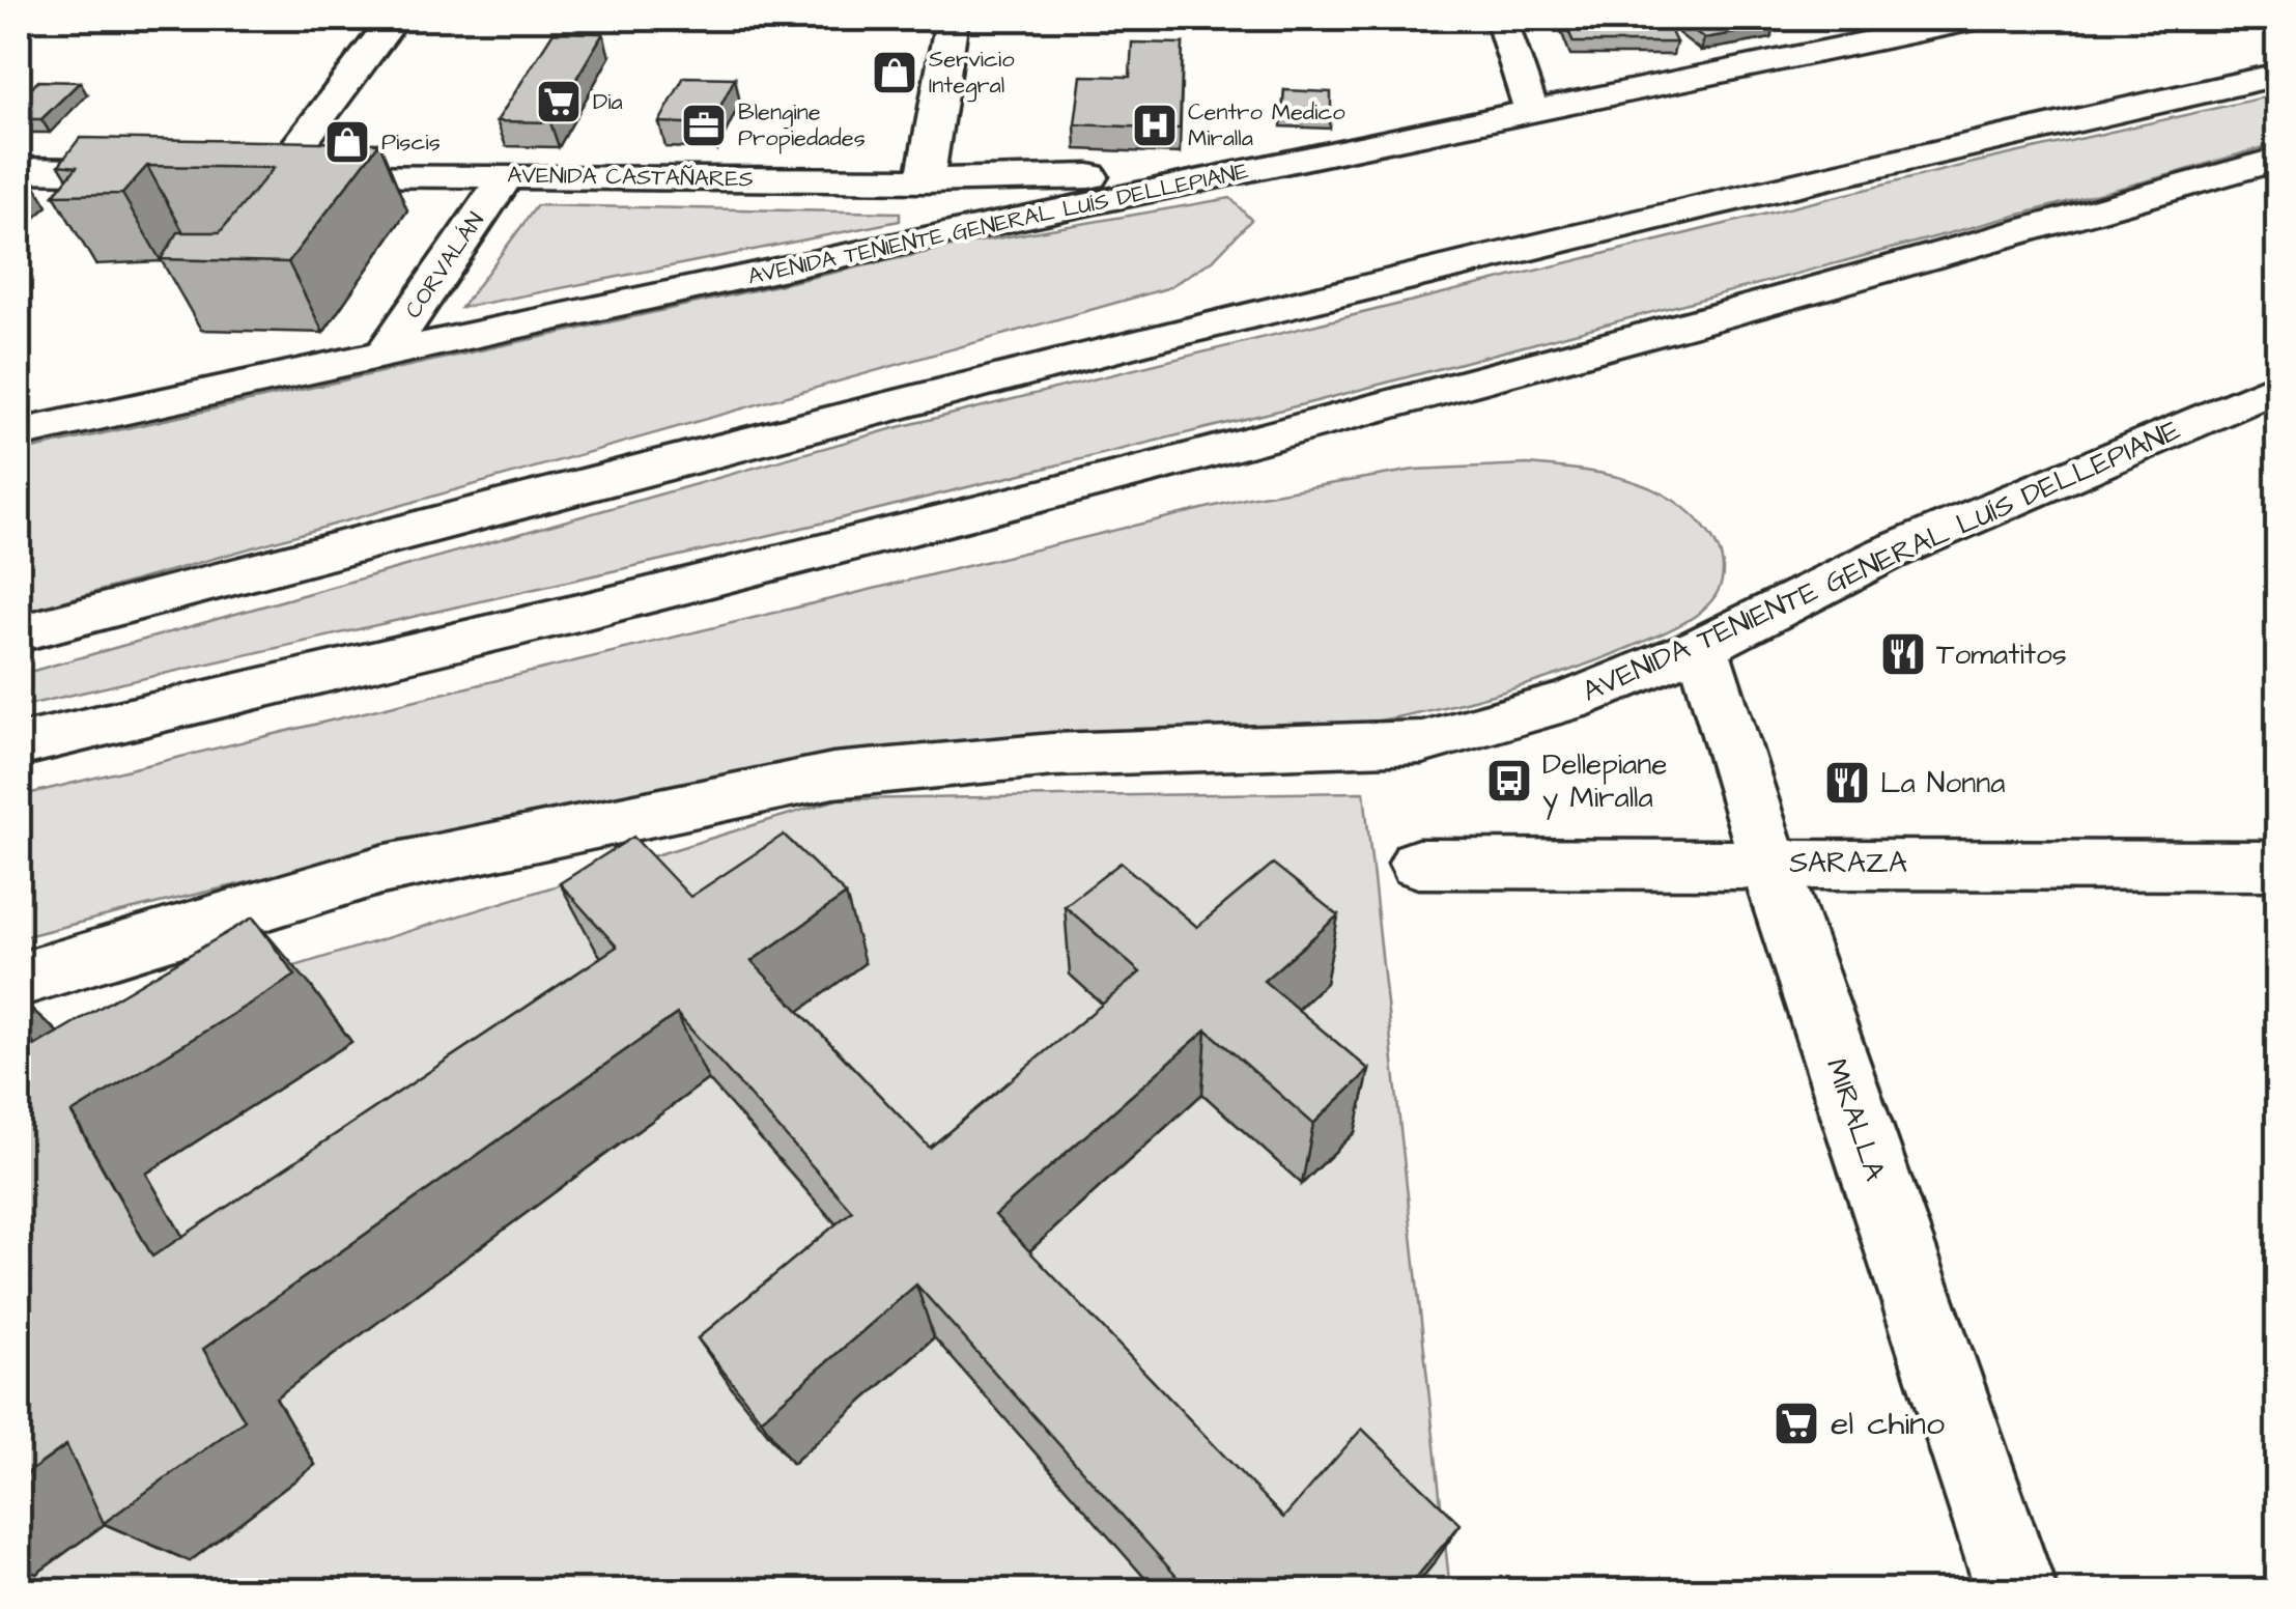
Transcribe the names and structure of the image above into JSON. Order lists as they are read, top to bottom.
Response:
{
  "streets": {
    "main road": [
      "AVENIDA CASTAÑARES",
      "AVENIDA TENIENTE GENERAL LUÍS DELLEPIANE",
      "CORVALÁN",
      "SARAZA",
      "MIRALLA"
    ]
  },
  "crossings": [
    ["AVENIDA CASTAÑARES", "AVENIDA TENIENTE GENERAL LUÍS DELLEPIANE"],
    ["AVENIDA CASTAÑARES", "CORVALÁN"],
    ["AVENIDA TENIENTE GENERAL LUÍS DELLEPIANE", "CORVALÁN"],
    ["AVENIDA TENIENTE GENERAL LUÍS DELLEPIANE", "MIRALLA"],
    ["SARAZA", "MIRALLA"]
  ],
  "places": {
    "shop": ["Servicio Integral", "Piscis"],
    "supermarket": ["Dia", "el chino"],
    "office": ["Blengine Propiedades"],
    "hospital": ["Centro Medico Miralla"],
    "restaurant": ["Tomatitos", "La Nonna"],
    "bus stop": ["Dellepiane y Miralla"]
  }
}
